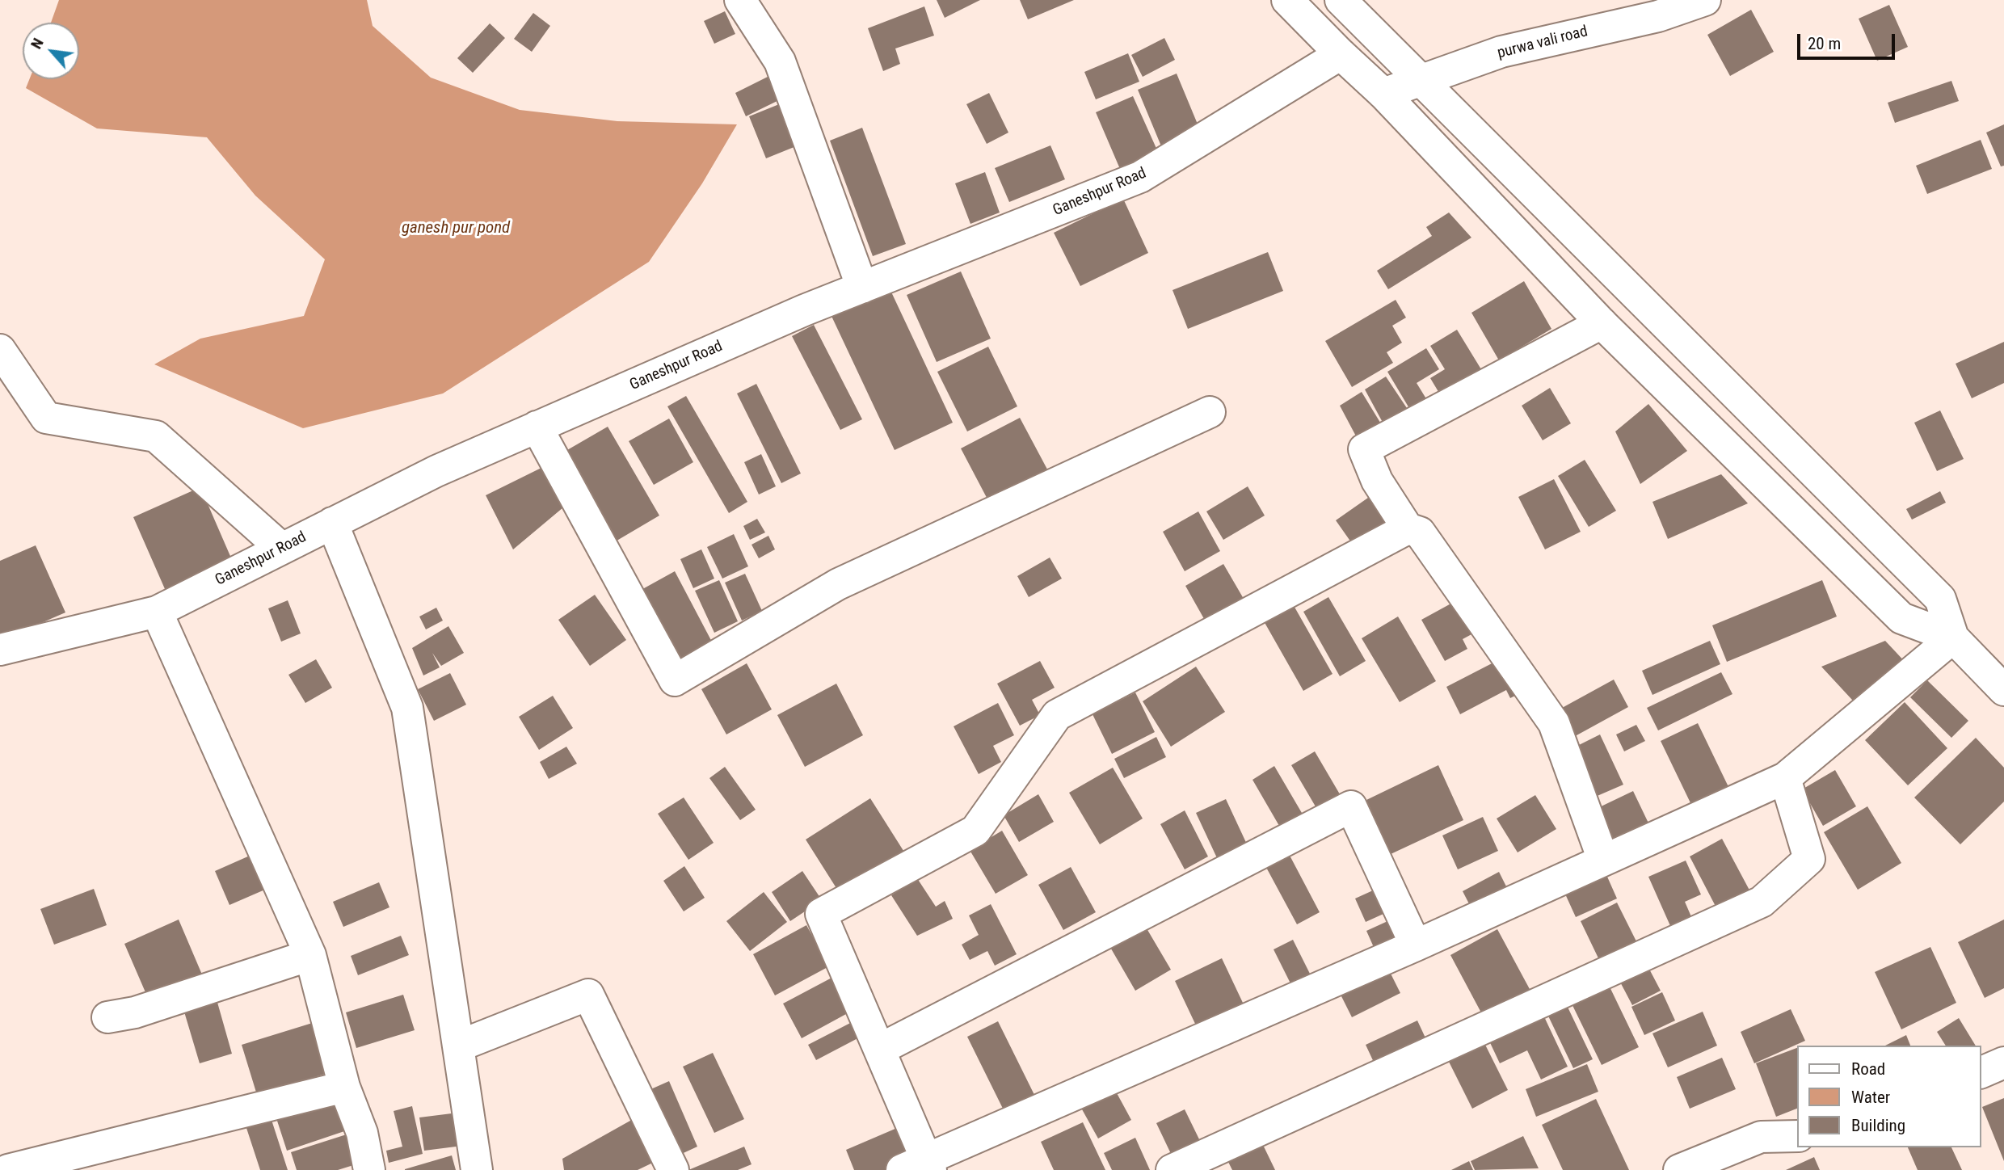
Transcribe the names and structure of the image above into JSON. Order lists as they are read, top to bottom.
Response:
{
  "streets": {
    "street": ["purwa vali road", "Ganeshpur Road"]
  },
  "water": ["ganesh pur pond"],
  "legend": ["Road", "Water", "Building"],
  "scale_bar": "20 m",
  "north": "top left"
}
